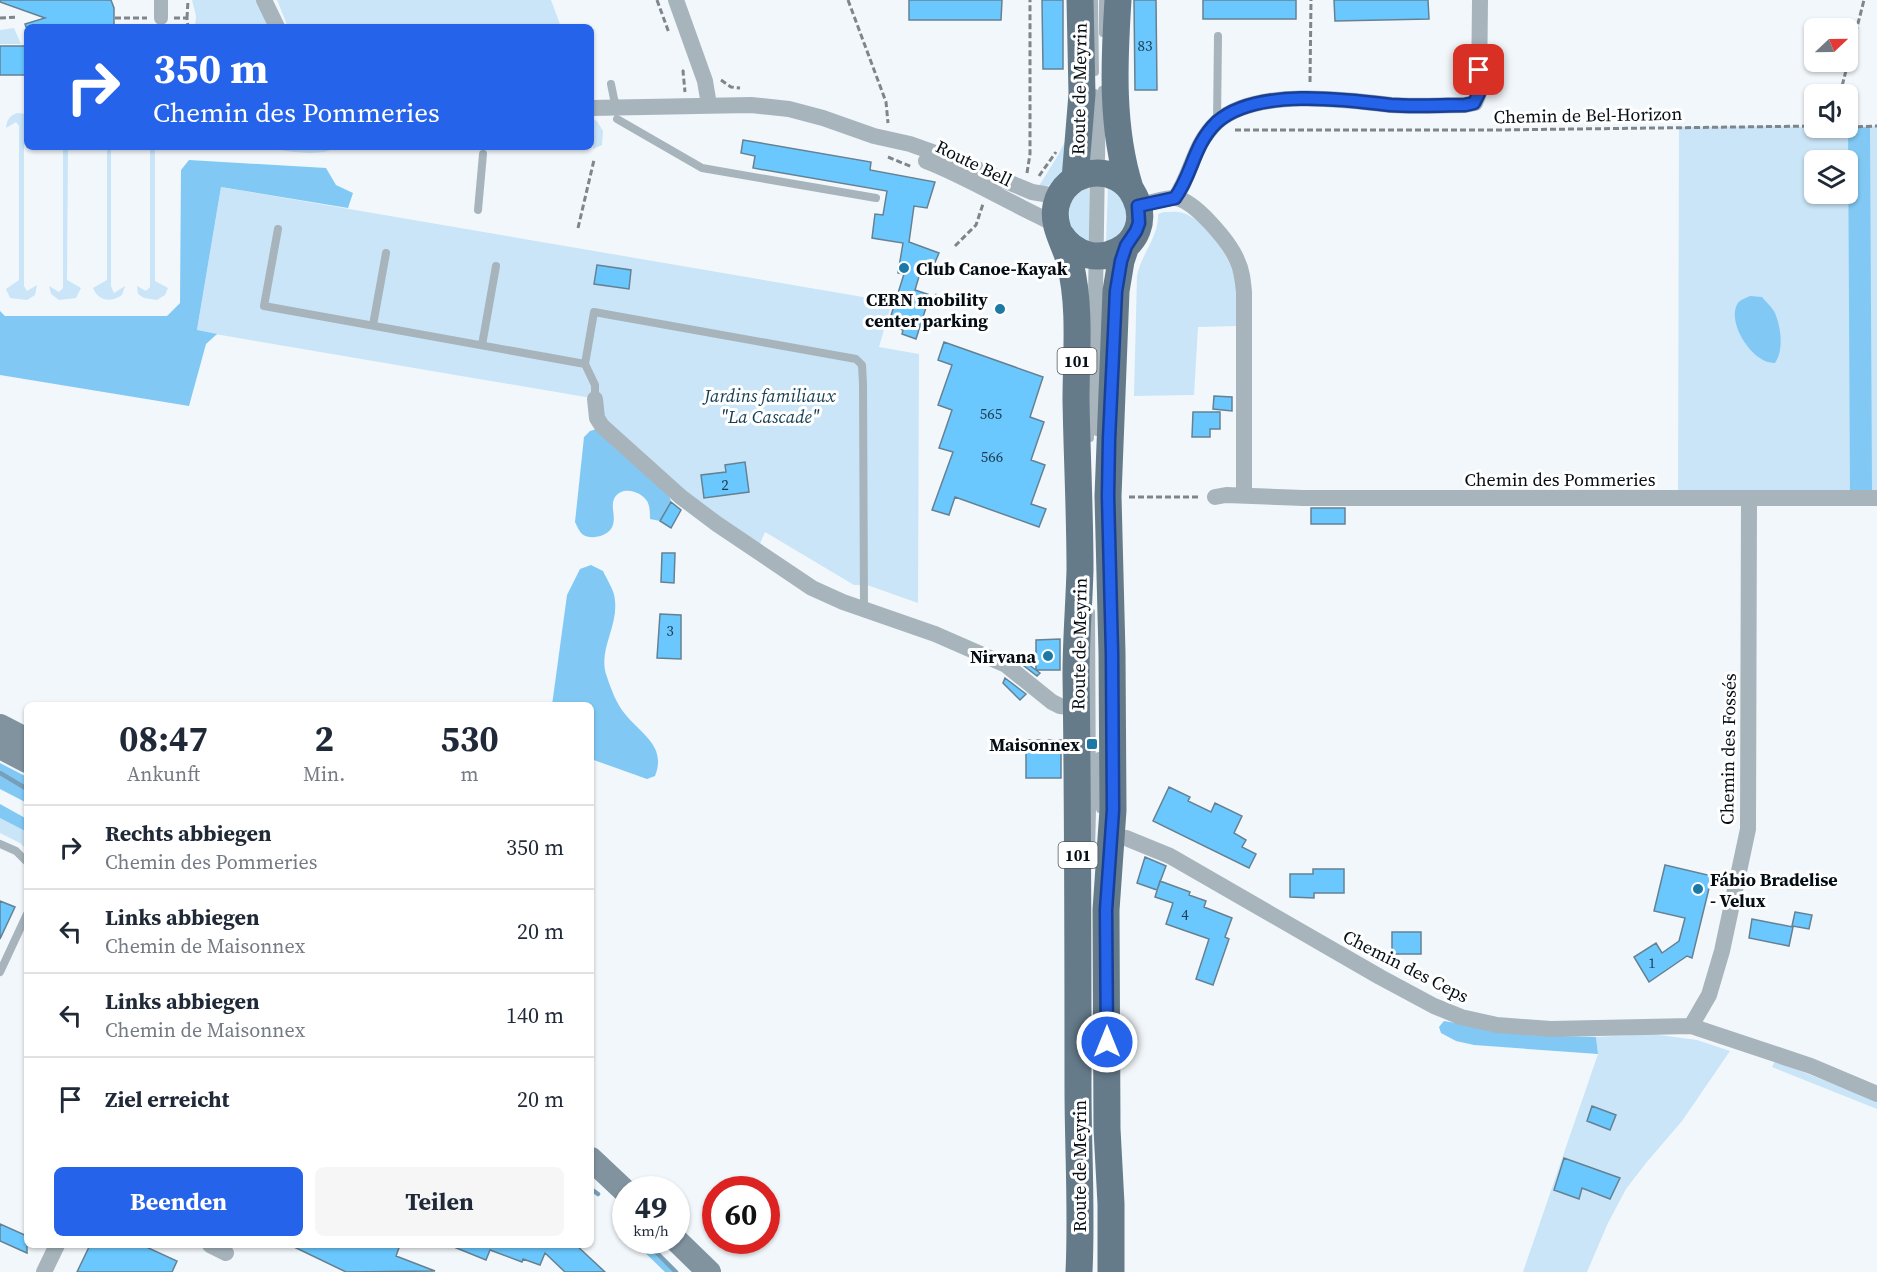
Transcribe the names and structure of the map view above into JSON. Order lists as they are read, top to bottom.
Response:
{
  "streets": {
    "main road": ["Route de Meyrin", "101"],
    "street": [
      "Route Bell",
      "Chemin des Pommeries",
      "Chemin des Fossés",
      "Chemin des Ceps"
    ],
    "path": ["Chemin de Bel-Horizon"]
  },
  "crossings": [
    ["Route de Meyrin", "Route Bell"],
    ["Route de Meyrin", "Chemin des Ceps"],
    ["Chemin des Pommeries", "Chemin des Fossés"],
    ["Chemin des Fossés", "Chemin des Ceps"]
  ],
  "parks": ["Jardins familiaux \"La Cascade\""],
  "places": {
    "other": [
      "Club Canoe-Kayak",
      "CERN mobility center parking",
      "Nirvana",
      "Fábio Bradelise - Velux"
    ],
    "transit": ["Maisonnex"]
  },
  "house_numbers": [
    "83",
    "565",
    "566",
    "2",
    "3",
    "4",
    "1"
  ],
  "north": "right",
  "page": {
    "turn": ["350 m", "Chemin des Pommeries"],
    "eta": [
      "08:47",
      "Ankunft",
      "2",
      "Min.",
      "530",
      "m"
    ],
    "list": [
      {
        "name": "Rechts abbiegen",
        "note": "Chemin des Pommeries",
        "value": "350 m"
      },
      {
        "name": "Links abbiegen",
        "note": "Chemin de Maisonnex",
        "value": "20 m"
      },
      {
        "name": "Links abbiegen",
        "note": "Chemin de Maisonnex",
        "value": "140 m"
      },
      {
        "name": "Ziel erreicht",
        "value": "20 m"
      }
    ],
    "buttons": ["Beenden", "Teilen"],
    "speed": "49 km/h",
    "limit": "60"
  }
}
